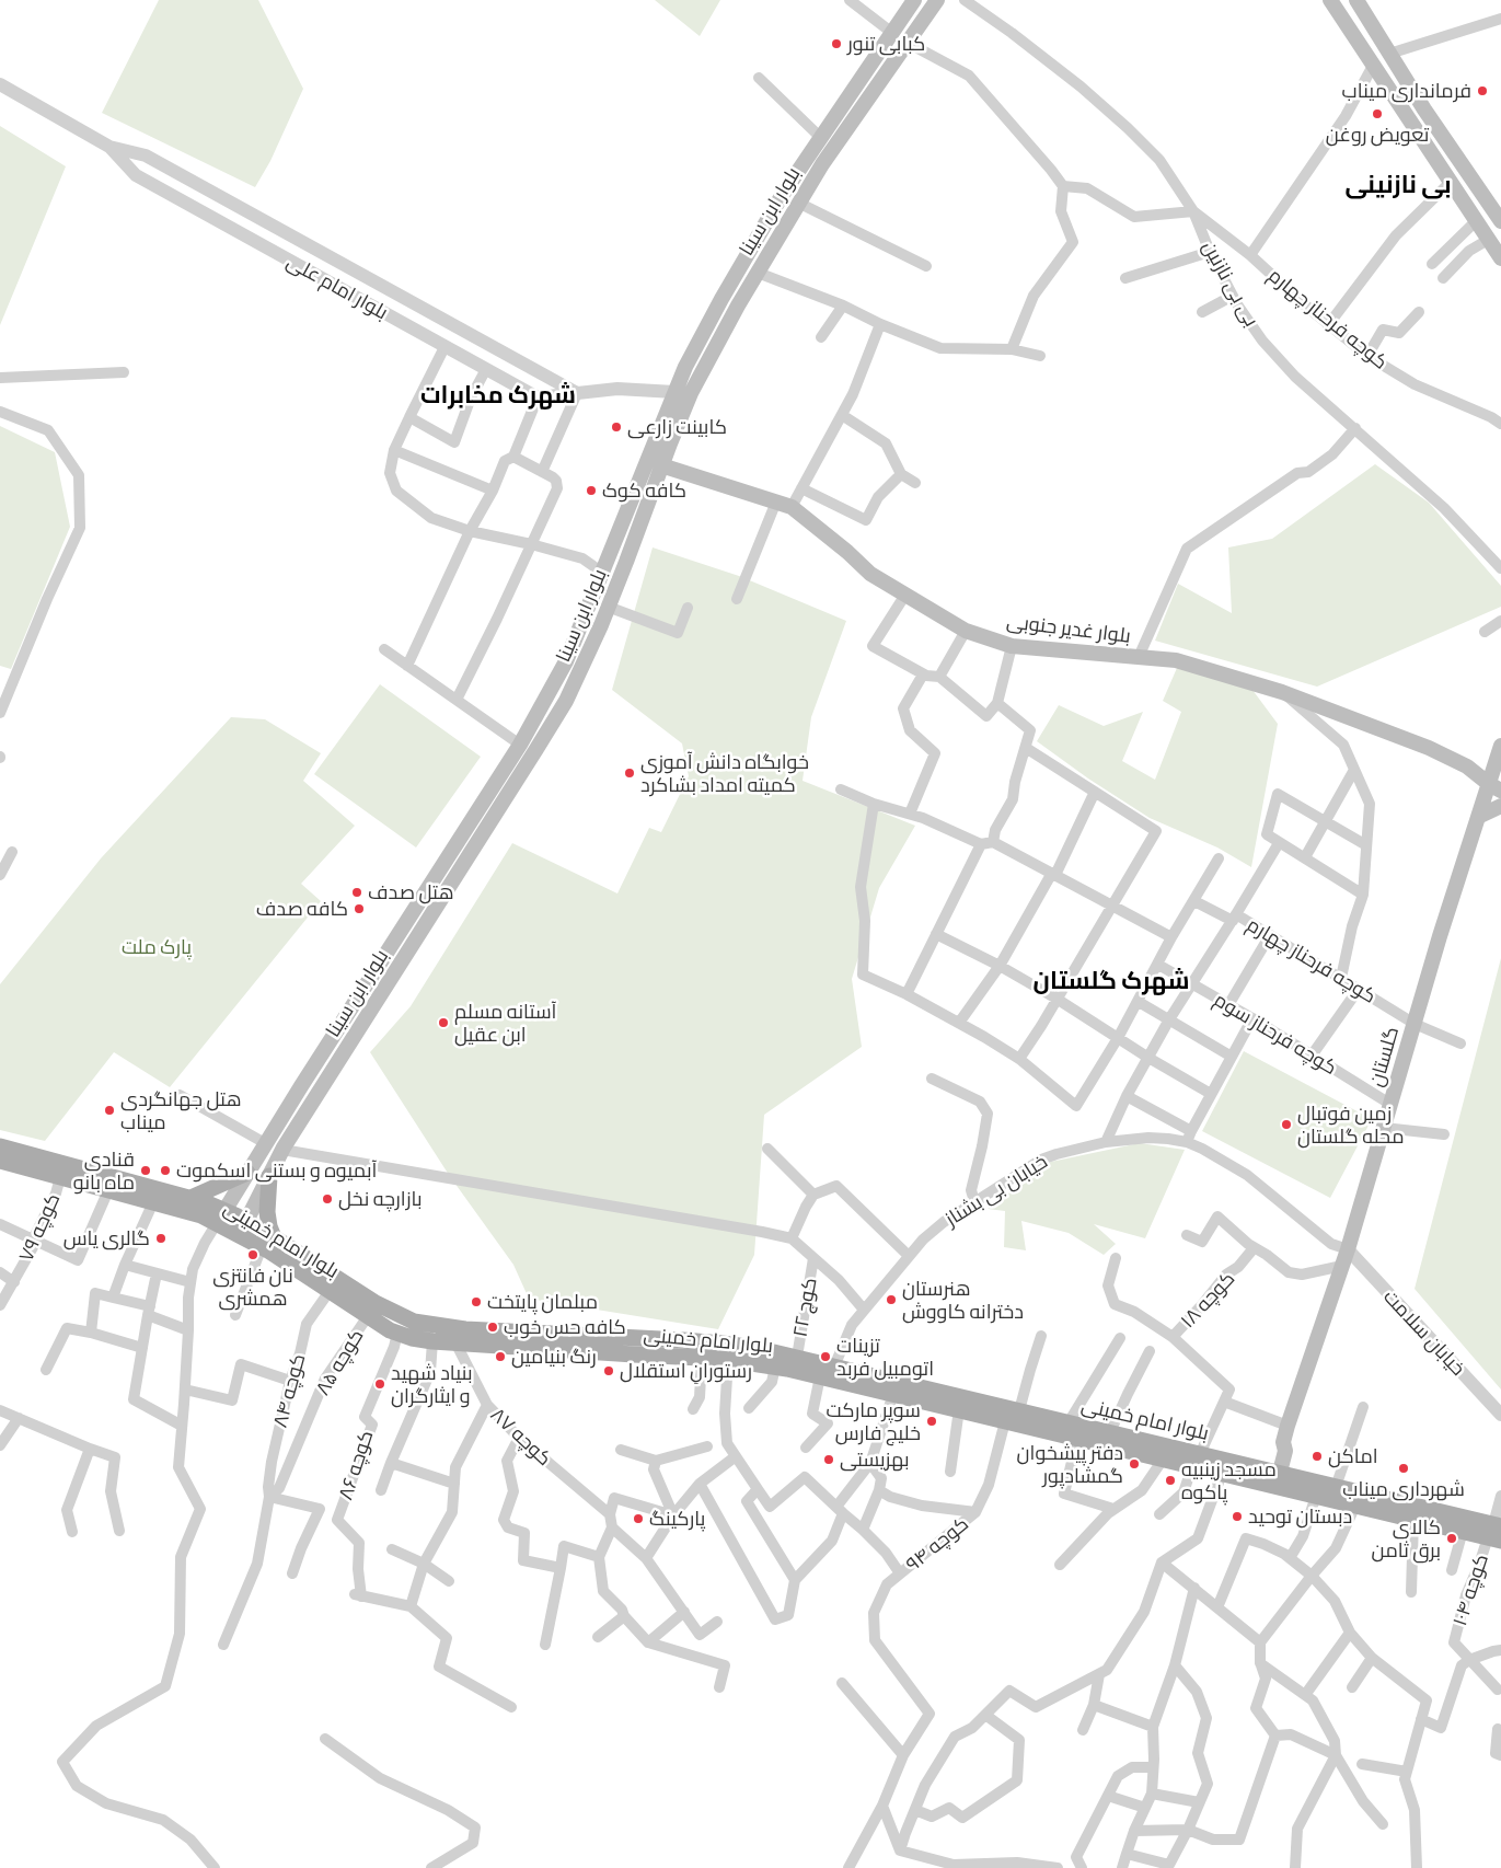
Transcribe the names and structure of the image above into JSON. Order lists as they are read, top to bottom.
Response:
{
  "streets": {
    "main road": [
      "بلوار ابن سینا",
      "بلوار غدیر جنوبی",
      "گلستان",
      "بلوار امام خمینی"
    ],
    "street": [
      "بی بی نازنین",
      "بلوار امام علی",
      "کوچه فرحناز چهارم",
      "کوچه فرحناز سوم",
      "خیابان بی بشناز",
      "کوچه ۷۹",
      "کوچه ۱۸",
      "کوچ ۲۲",
      "خیابان سلامت",
      "کوچه ۸۵",
      "کوچه ۸۴",
      "کوچه ۸۷",
      "کوچه ۸۶",
      "کوچه ۹۴",
      "کوچه ۱۰۴"
    ]
  },
  "crossings": [
    ["بلوار ابن سینا", "بلوار غدیر جنوبی"],
    ["بلوار ابن سینا", "بلوار امام خمینی"],
    ["بی بی نازنین", "کوچه فرحناز چهارم"],
    ["کوچه فرحناز چهارم", "گلستان"],
    ["بلوار غدیر جنوبی", "گلستان"],
    ["کوچه فرحناز سوم", "گلستان"],
    ["گلستان", "خیابان بی بشناز"],
    ["گلستان", "بلوار امام خمینی"],
    ["گلستان", "خیابان سلامت"],
    ["خیابان بی بشناز", "بلوار امام خمینی"],
    ["خیابان بی بشناز", "خیابان سلامت"],
    ["کوچه ۷۹", "بلوار امام خمینی"],
    ["بلوار امام خمینی", "کوچ ۲۲"],
    ["بلوار امام خمینی", "کوچه ۸۵"],
    ["بلوار امام خمینی", "کوچه ۸۴"],
    ["بلوار امام خمینی", "کوچه ۸۷"],
    ["بلوار امام خمینی", "کوچه ۸۶"],
    ["بلوار امام خمینی", "کوچه ۹۴"],
    ["بلوار امام خمینی", "کوچه ۱۰۴"],
    ["کوچه ۸۵", "کوچه ۸۴"]
  ],
  "districts": ["بی نازنینی", "شهرک مخابرات", "شهرک گلستان"],
  "parks": ["پارک ملت"],
  "places": [
    "کبابی تنور",
    "فرمانداری میناب",
    "تعویض روغن",
    "کابینت زارعی",
    "کافه کوک",
    "خوابگاه دانش آموزی کمیته امداد بشاکرد",
    "هتل صدف",
    "کافه صدف",
    "آستانه مسلم ابن عقیل",
    "هتل جهانگردی میناب",
    "زمین فوتبال محله گلستان",
    "قنادی ماه بانو",
    "آبمیوه و بستنی اسکموت",
    "بازارچه نخل",
    "گالری یاس",
    "نان فانتزی همشری",
    "هنرستان دخترانه کاووش",
    "مبلمان پایتخت",
    "کافه حس خوب",
    "رنگ بنیامین",
    "تزینات اتومبیل فربد",
    "رستورانِ استقلال",
    "بنیاد شهید و ایثارگران",
    "سوپر مارکت خلیج فارس",
    "اماکن",
    "بهزیستی",
    "دفتر پیشخوان گمشادپور",
    "شهرداری میناب",
    "مسجد زینبیه پاکوه",
    "دبستان توحید",
    "پارکینگ",
    "کالای برق ثامن"
  ]
}
